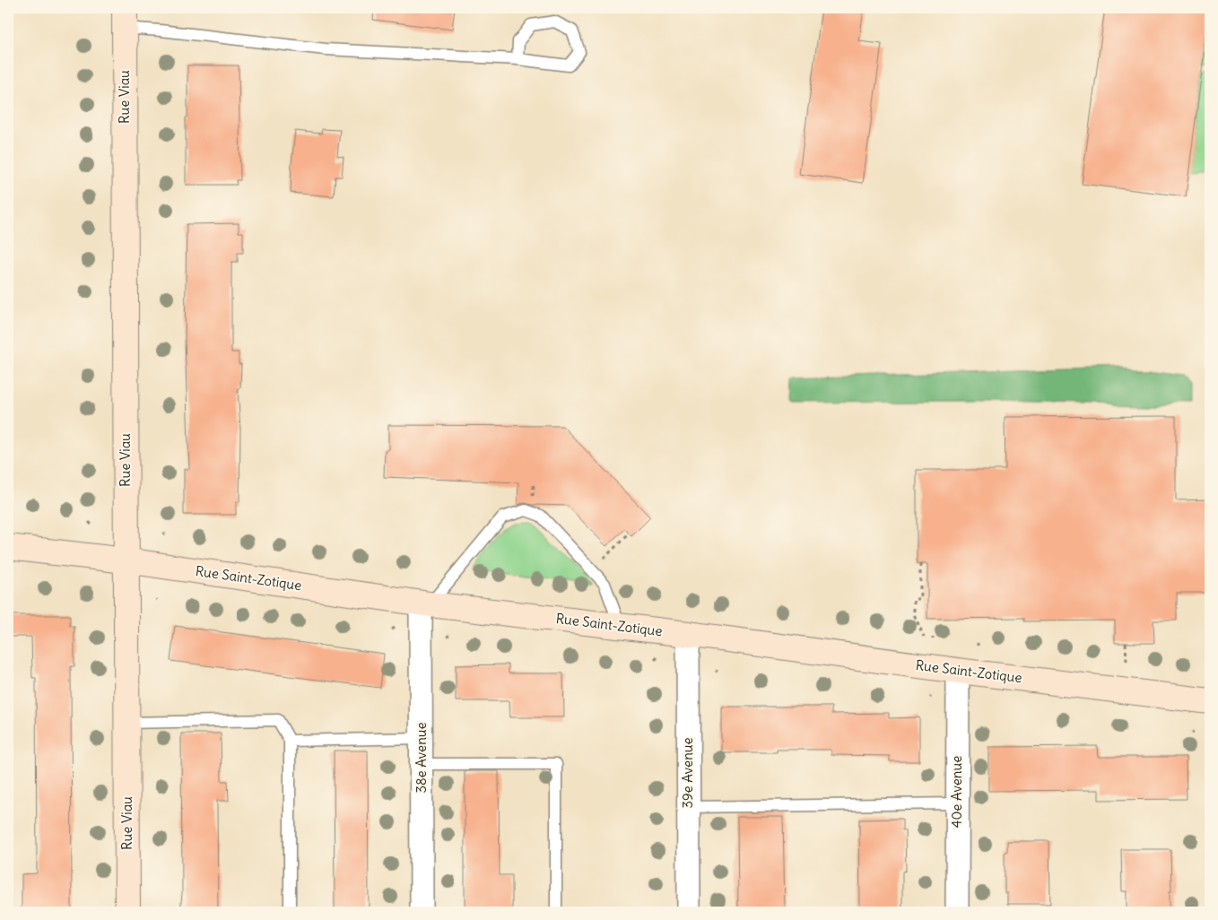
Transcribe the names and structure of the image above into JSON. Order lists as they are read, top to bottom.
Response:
{
  "streets": {
    "street": [
      "Rue Viau",
      "Rue Saint-Zotique",
      "38e Avenue",
      "39e Avenue",
      "40e Avenue"
    ]
  },
  "crossings": [
    ["Rue Viau", "Rue Saint-Zotique"],
    ["Rue Saint-Zotique", "38e Avenue"],
    ["Rue Saint-Zotique", "39e Avenue"],
    ["Rue Saint-Zotique", "40e Avenue"]
  ]
}
